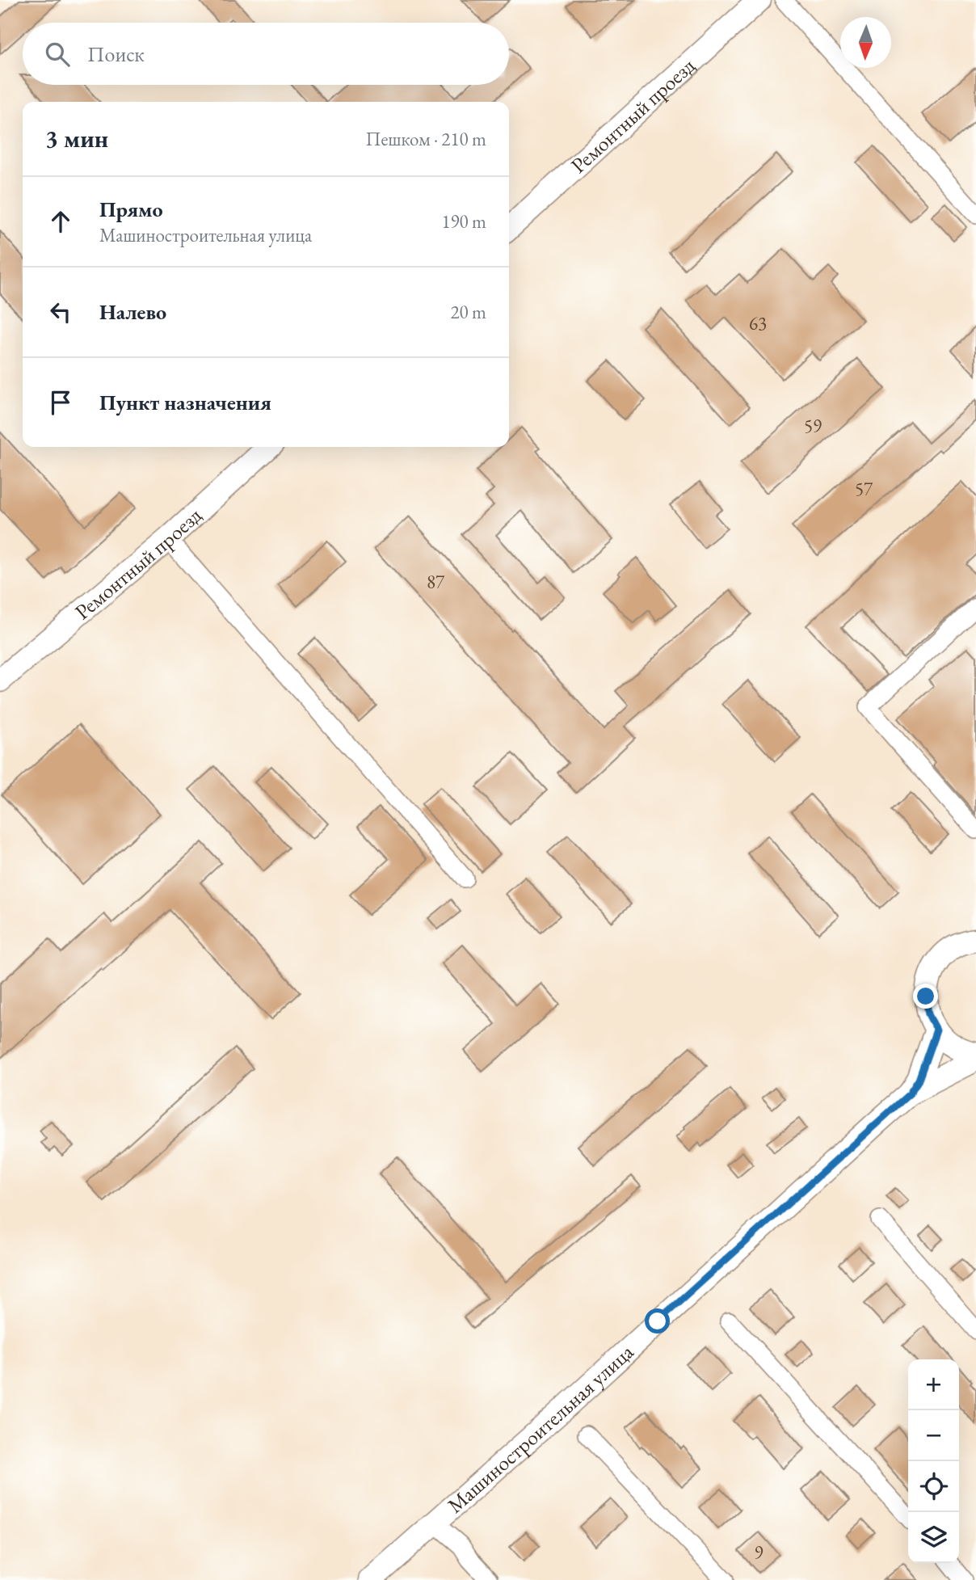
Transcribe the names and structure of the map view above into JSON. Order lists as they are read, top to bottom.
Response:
{
  "streets": {
    "street": ["Ремонтный проезд", "Машиностроительная улица"]
  },
  "house_numbers": [
    "63",
    "59",
    "57",
    "87",
    "9"
  ],
  "north": "bottom",
  "page": {
    "search": "Поиск",
    "heading": ["3 мин", "Пешком · 210 m"],
    "list": [
      ["Прямо", "Машиностроительная улица", "190 m"],
      ["Налево", "20 m"],
      "Пункт назначения"
    ],
    "map_buttons": ["+", "−"]
  }
}
